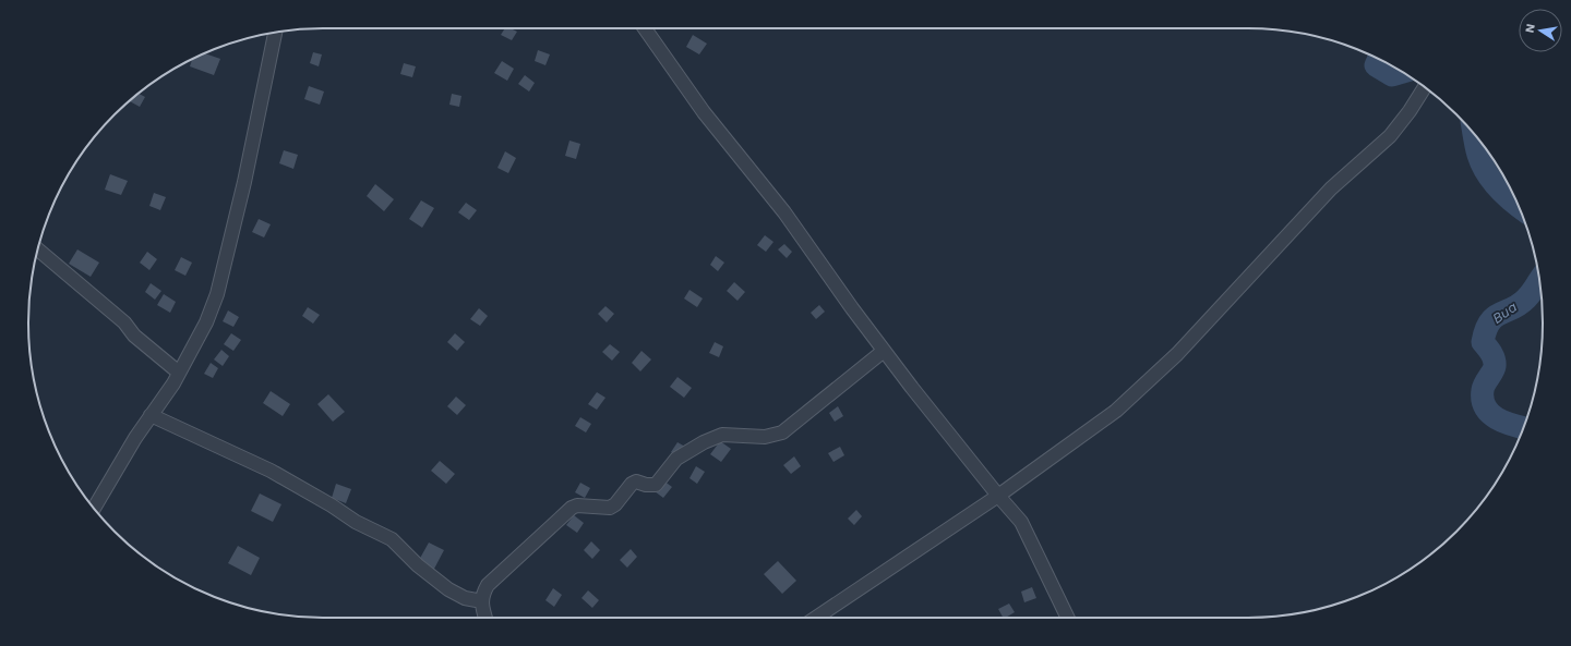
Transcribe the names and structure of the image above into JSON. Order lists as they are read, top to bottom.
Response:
{
  "water": ["Bua"],
  "north": "left"
}
